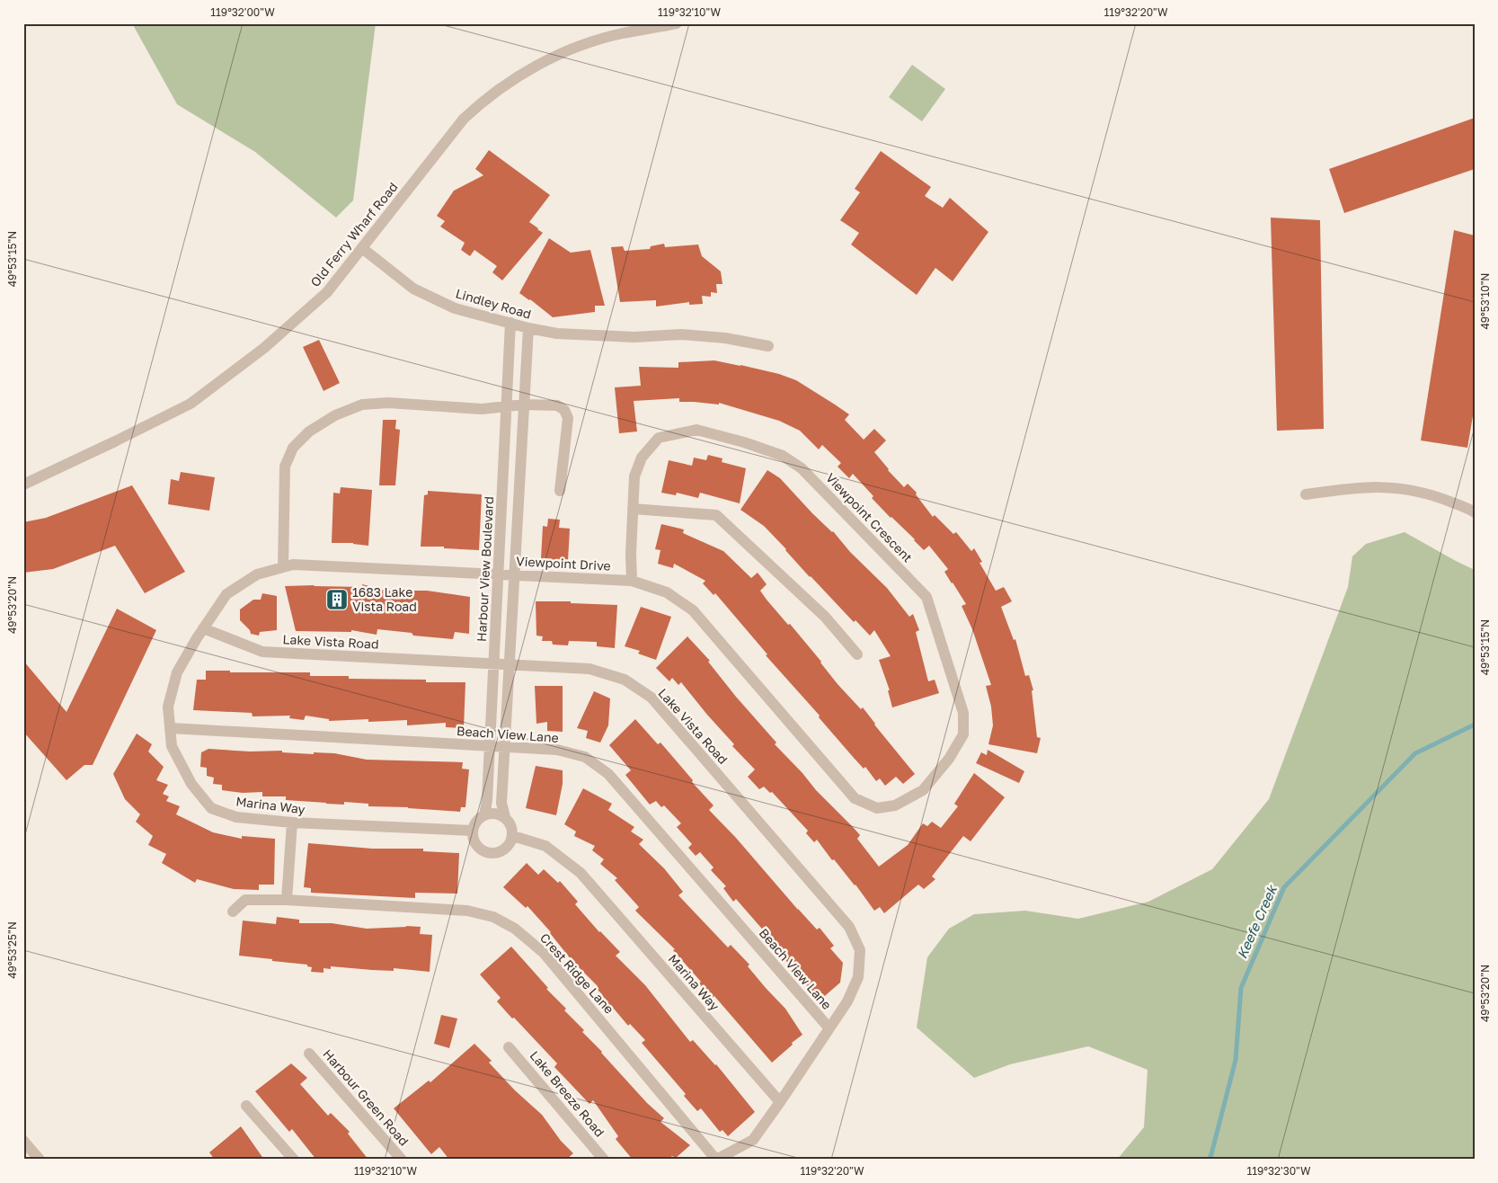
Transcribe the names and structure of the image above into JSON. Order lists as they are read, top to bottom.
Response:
{
  "streets": {
    "street": [
      "Old Ferry Wharf Road",
      "Lindley Road",
      "Viewpoint Crescent",
      "Viewpoint Drive",
      "Harbour View Boulevard",
      "Lake Vista Road",
      "Beach View Lane",
      "Marina Way",
      "Crest Ridge Lane",
      "Lake Breeze Road",
      "Harbour Green Road"
    ]
  },
  "crossings": [
    ["Old Ferry Wharf Road", "Lindley Road"],
    ["Lindley Road", "Harbour View Boulevard"],
    ["Viewpoint Crescent", "Viewpoint Drive"],
    ["Viewpoint Drive", "Harbour View Boulevard"],
    ["Viewpoint Drive", "Lake Vista Road"],
    ["Viewpoint Drive", "Marina Way"],
    ["Harbour View Boulevard", "Lake Vista Road"],
    ["Harbour View Boulevard", "Beach View Lane"],
    ["Harbour View Boulevard", "Marina Way"],
    ["Lake Vista Road", "Beach View Lane"],
    ["Lake Vista Road", "Marina Way"],
    ["Beach View Lane", "Marina Way"]
  ],
  "water": ["Keefe Creek"],
  "places": {
    "building": ["1683 Lake Vista Road"]
  },
  "coordinates": [
    "119°32'00\"W",
    "119°32'10\"W",
    "119°32'20\"W",
    "49°53'15\"N",
    "49°53'10\"N",
    "49°53'20\"N",
    "49°53'25\"N",
    "119°32'30\"W"
  ]
}
